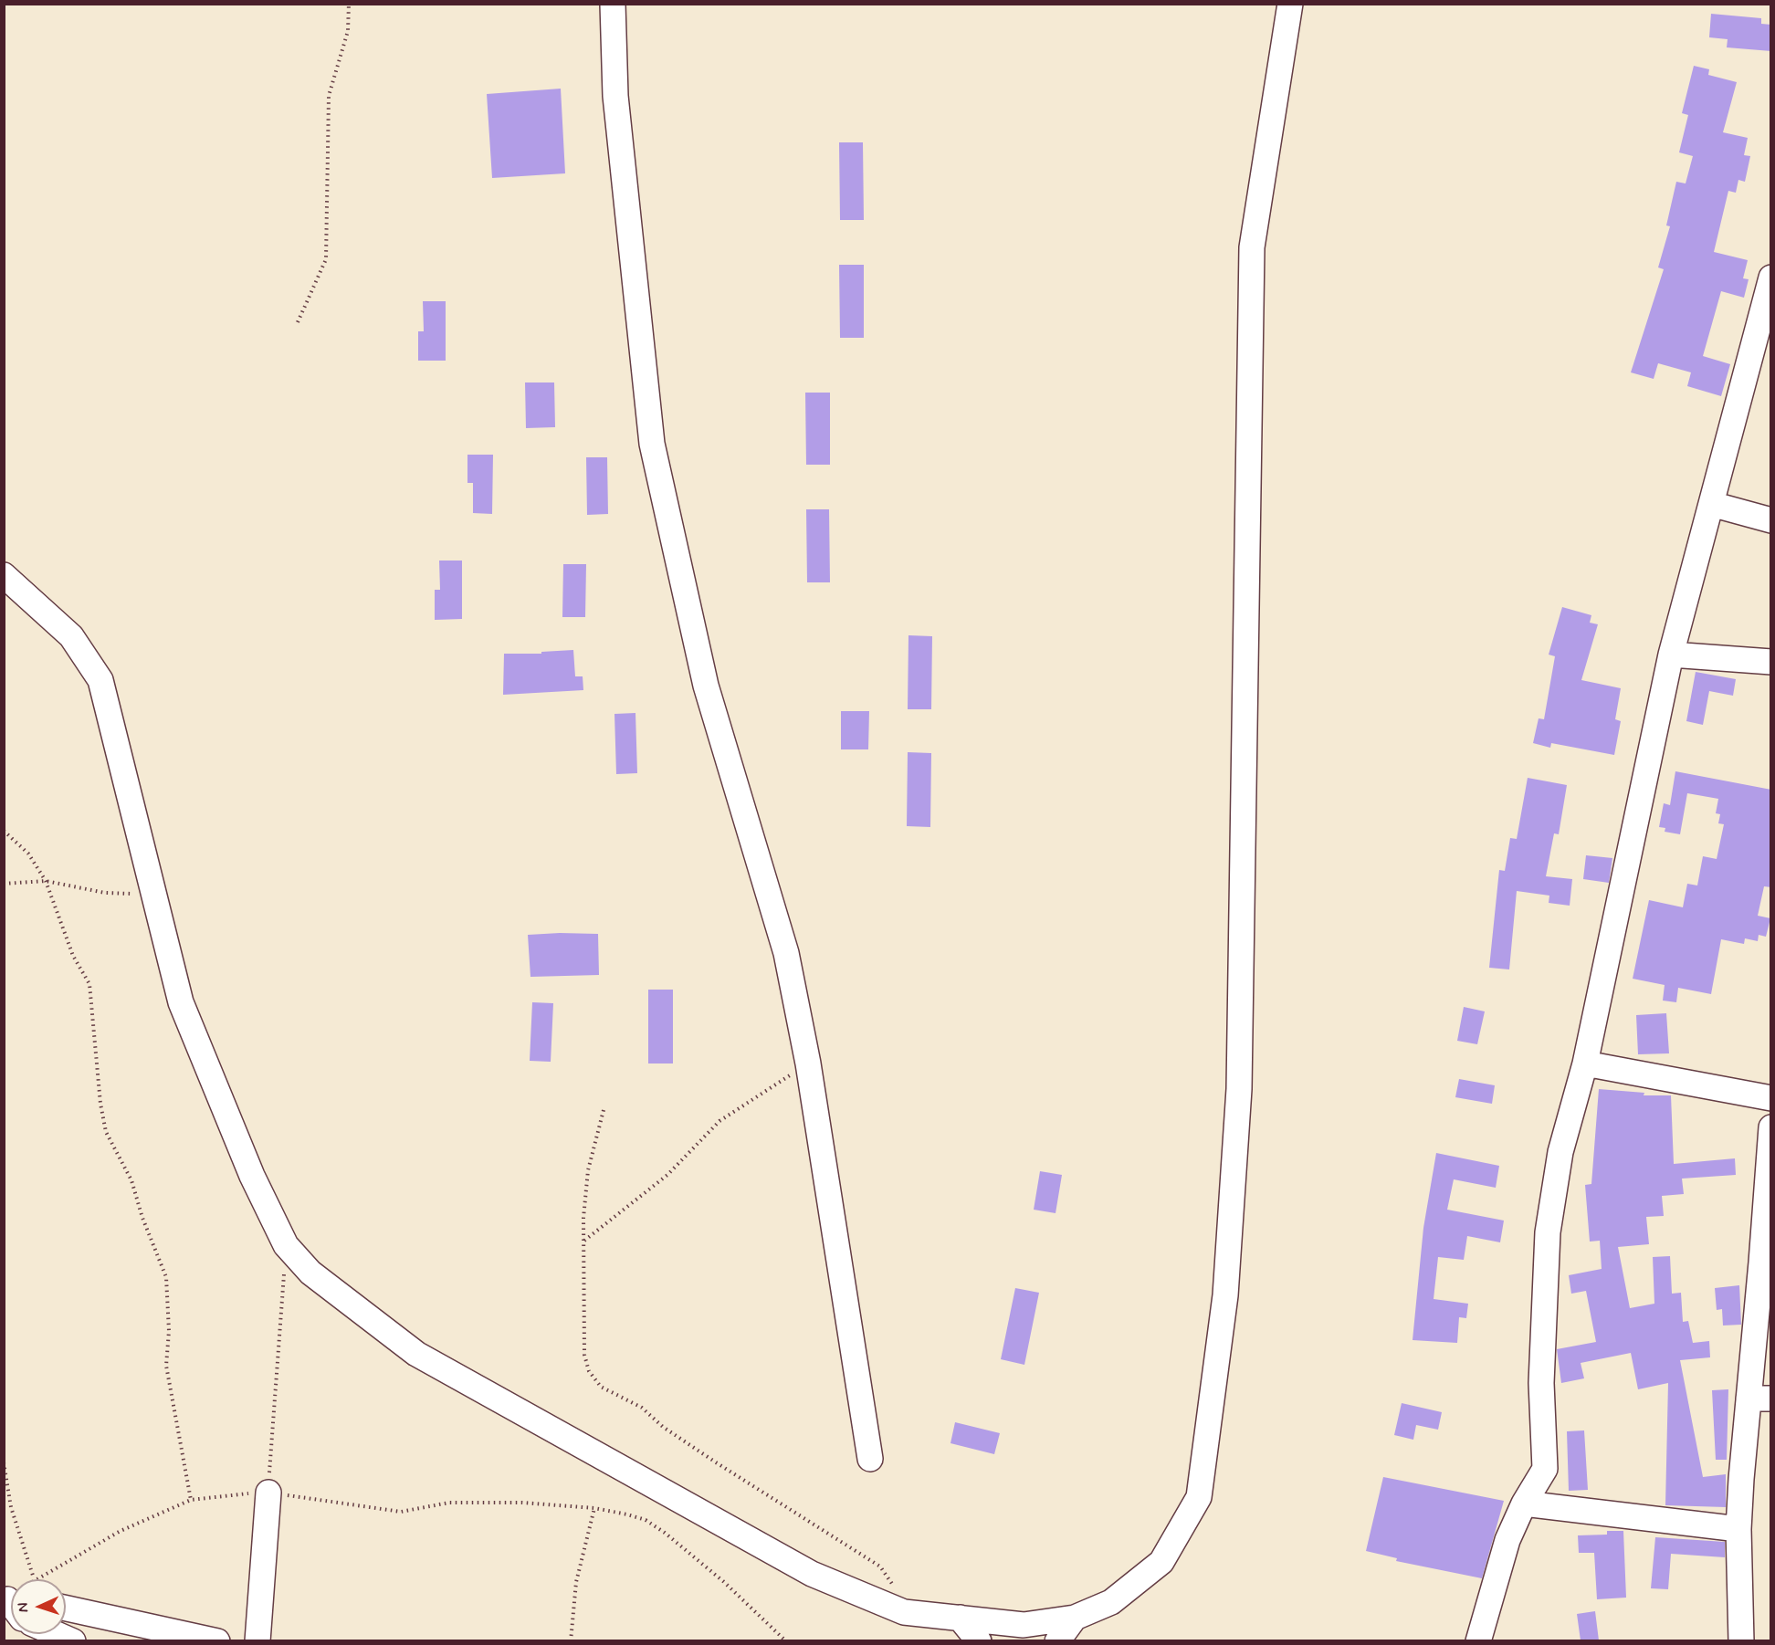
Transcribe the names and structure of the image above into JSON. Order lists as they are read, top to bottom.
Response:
{
  "north": "left"
}
